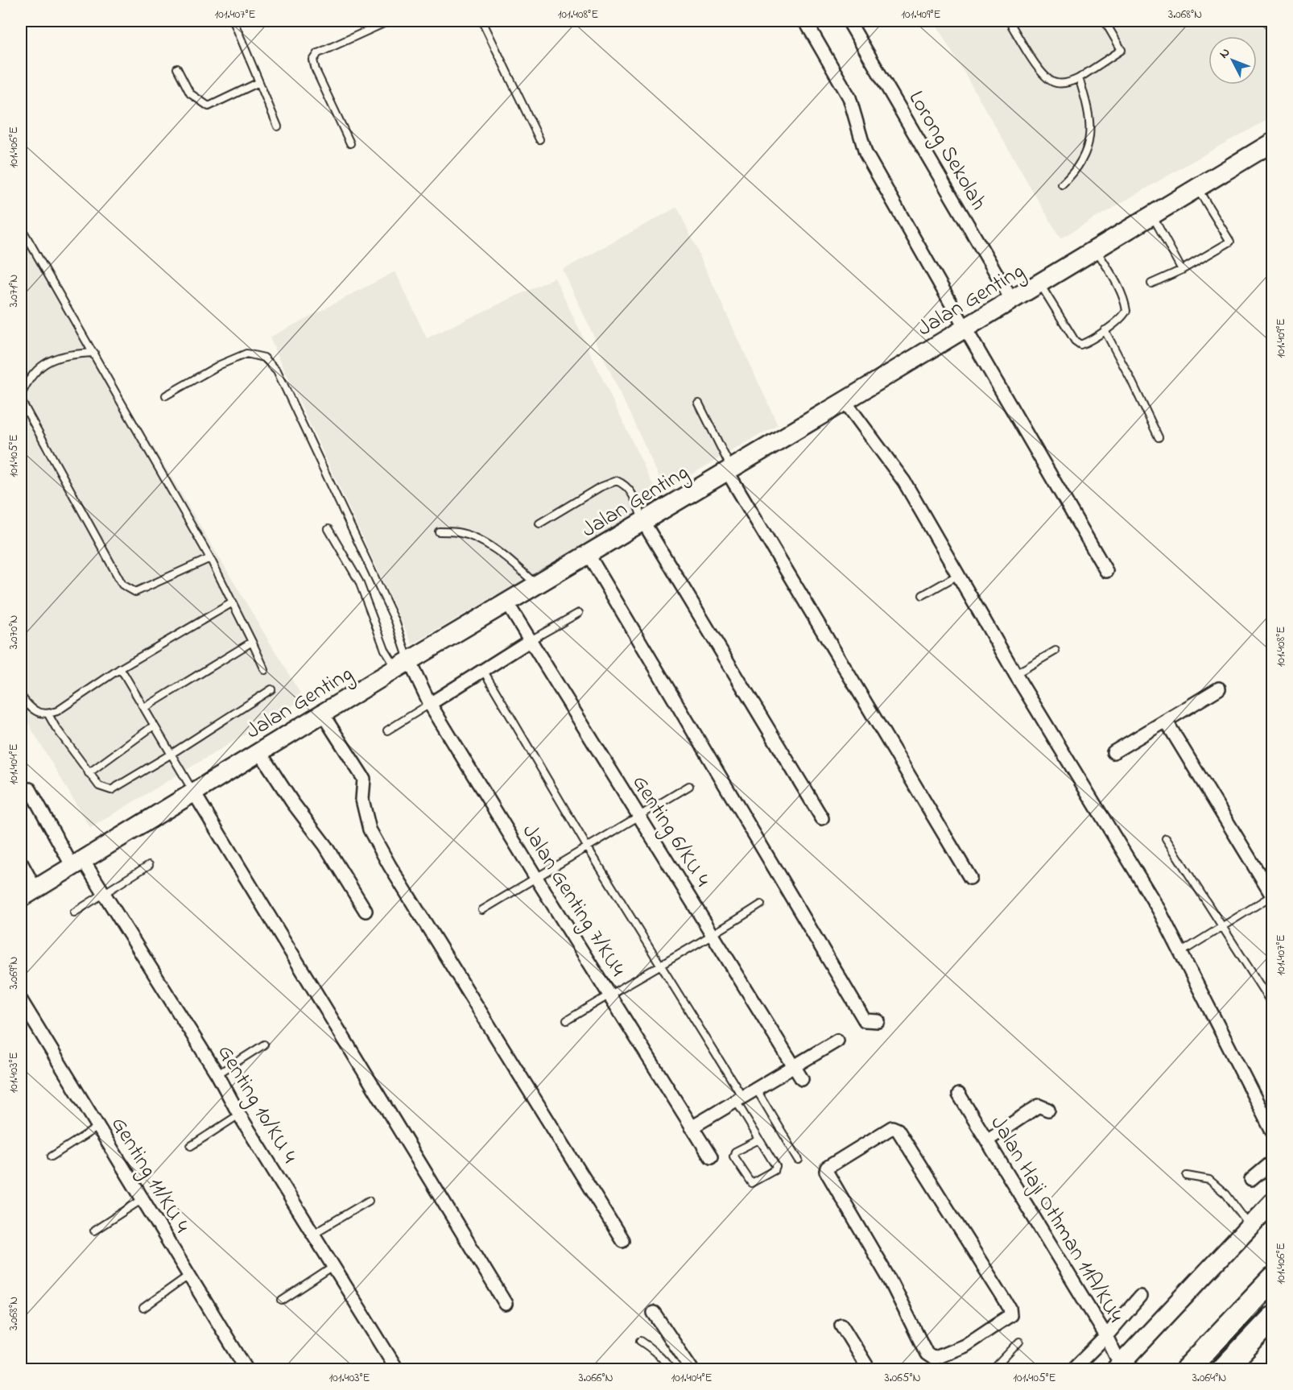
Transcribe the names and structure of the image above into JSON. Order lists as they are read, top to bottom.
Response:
{
  "streets": {
    "street": [
      "Lorong Sekolah",
      "Jalan Genting",
      "Genting 6/KU 4",
      "Jalan Genting 7/KU4",
      "Genting 10/KU 4",
      "Genting 11/KU 4",
      "Jalan Haji Othman 11A/KU4"
    ]
  },
  "crossings": [
    ["Lorong Sekolah", "Jalan Genting"],
    ["Jalan Genting", "Genting 6/KU 4"],
    ["Jalan Genting", "Jalan Genting 7/KU4"],
    ["Jalan Genting", "Genting 10/KU 4"]
  ],
  "north": "top left",
  "coordinates": [
    "101.407°E",
    "101.408°E",
    "101.409°E",
    "3.068°N",
    "101.406°E",
    "3.071°N",
    "101.405°E",
    "3.070°N",
    "101.404°E",
    "3.069°N",
    "101.403°E",
    "3.066°N",
    "3.065°N",
    "3.064°N"
  ]
}
